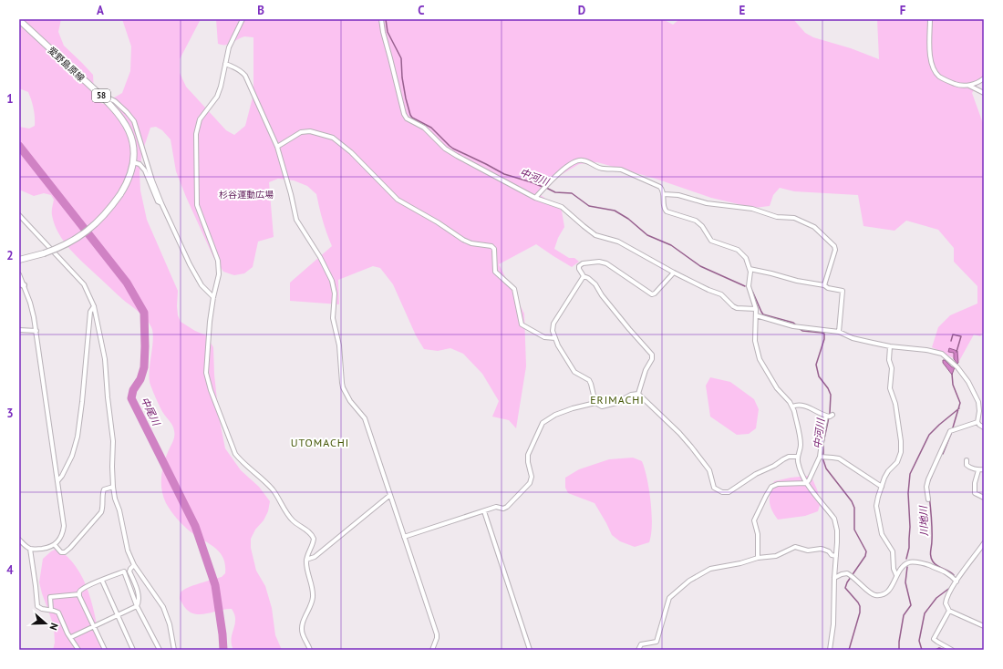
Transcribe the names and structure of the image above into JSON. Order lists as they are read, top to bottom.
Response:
{
  "streets": {
    "main road": ["愛野島原線", "58"]
  },
  "districts": ["ERIMACHI", "UTOMACHI"],
  "water": ["中河川", "中尾川", "川地川"],
  "parks": ["杉谷運動広場"],
  "north": "right",
  "grid": {
    "columns": [
      "A",
      "B",
      "C",
      "D",
      "E",
      "F"
    ],
    "rows": [
      "1",
      "2",
      "3",
      "4"
    ]
  }
}
